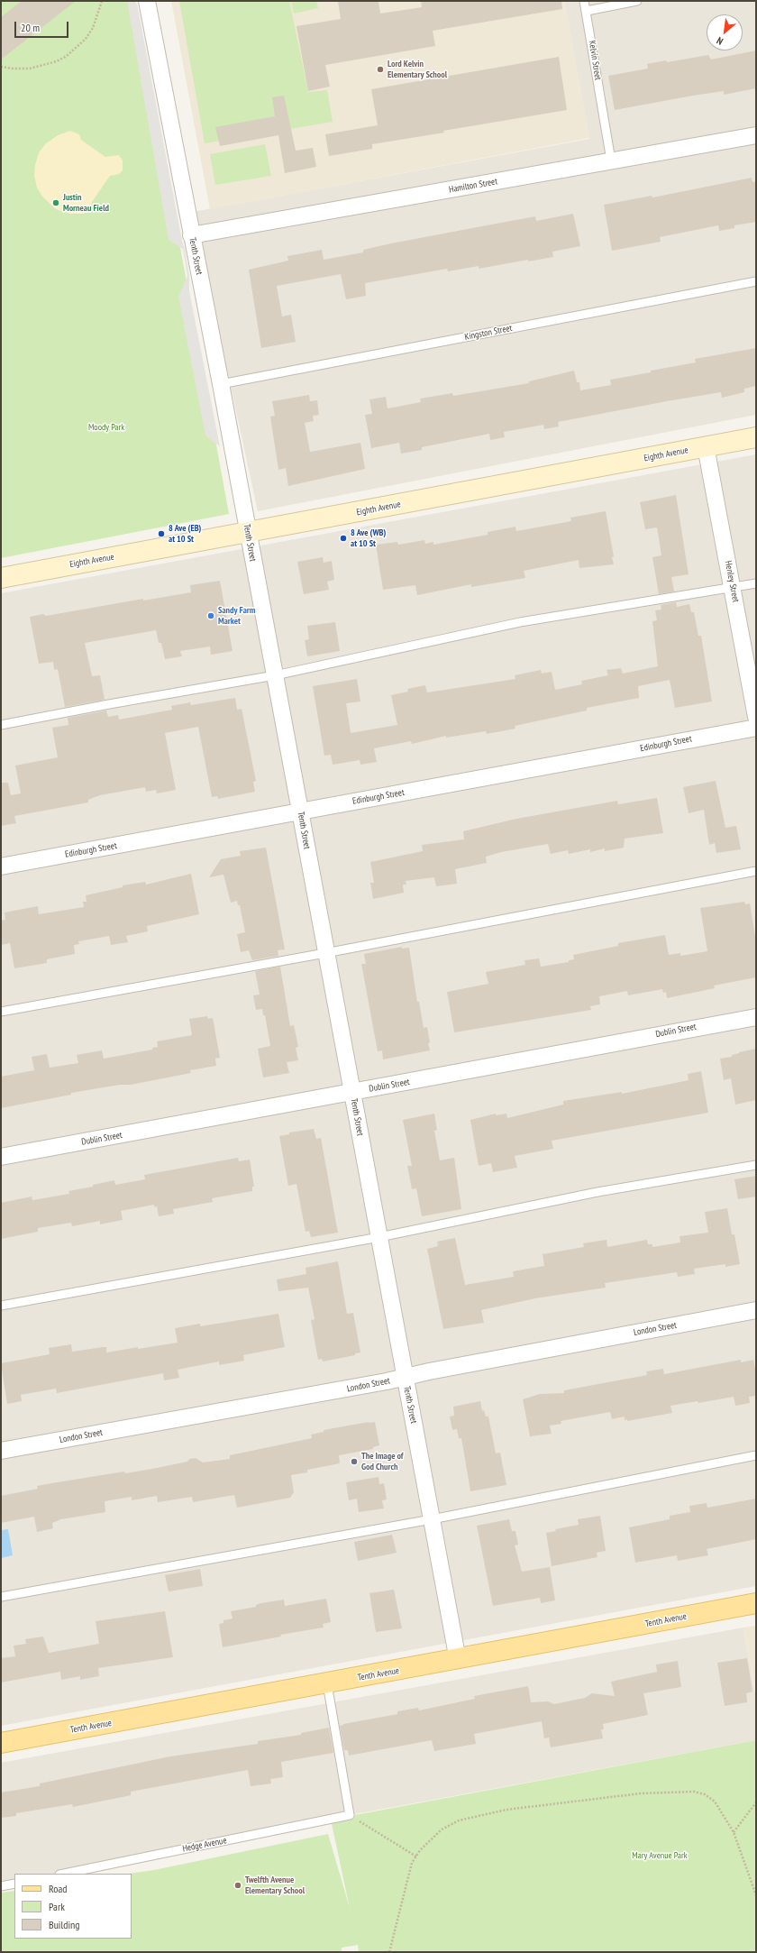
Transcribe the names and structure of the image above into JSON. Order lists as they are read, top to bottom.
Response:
{
  "streets": {
    "main road": ["Tenth Avenue"],
    "street": [
      "Hamilton Street",
      "Tenth Street",
      "Eighth Avenue",
      "Henley Street",
      "Edinburgh Street",
      "Dublin Street",
      "London Street"
    ],
    "lane": ["Kelvin Street", "Kingston Street", "Hedge Avenue"]
  },
  "crossings": [
    ["Kelvin Street", "Hamilton Street"],
    ["Hamilton Street", "Tenth Street"],
    ["Tenth Street", "Kingston Street"],
    ["Tenth Street", "Eighth Avenue"],
    ["Tenth Street", "Edinburgh Street"],
    ["Tenth Street", "Dublin Street"],
    ["Tenth Street", "London Street"],
    ["Tenth Street", "Tenth Avenue"],
    ["Eighth Avenue", "Henley Street"]
  ],
  "parks": ["Moody Park", "Mary Avenue Park"],
  "places": [
    "Lord Kelvin Elementary School",
    "Justin Morneau Field",
    "8 Ave (EB) at 10 St",
    "8 Ave (WB) at 10 St",
    "Sandy Farm Market",
    "The Image of God Church",
    "Twelfth Avenue Elementary School"
  ],
  "legend": ["Road", "Park", "Building"],
  "scale_bar": "20 m",
  "north": "bottom left"
}
